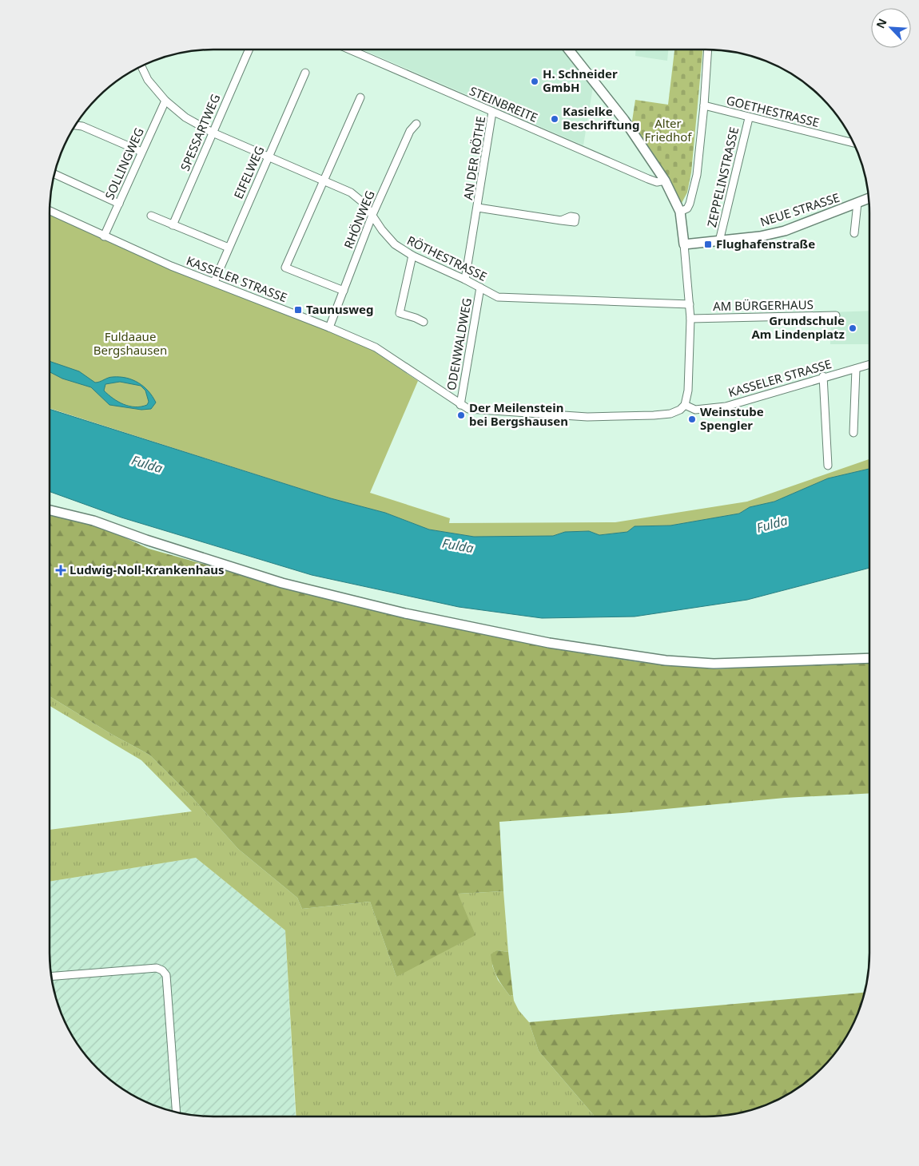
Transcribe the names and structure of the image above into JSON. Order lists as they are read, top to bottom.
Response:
{
  "streets": {
    "street": [
      "STEINBREITE",
      "GOETHESTRASSE",
      "SPESSARTWEG",
      "AN DER RÖTHE",
      "SOLLINGWEG",
      "EIFELWEG",
      "ZEPPELINSTRASSE",
      "NEUE STRASSE",
      "RHÖNWEG",
      "RÖTHESTRASSE",
      "KASSELER STRASSE",
      "AM BÜRGERHAUS",
      "ODENWALDWEG"
    ]
  },
  "crossings": [
    ["STEINBREITE", "AN DER RÖTHE"],
    ["GOETHESTRASSE", "ZEPPELINSTRASSE"],
    ["SPESSARTWEG", "RÖTHESTRASSE"],
    ["AN DER RÖTHE", "RÖTHESTRASSE"],
    ["SOLLINGWEG", "RÖTHESTRASSE"],
    ["SOLLINGWEG", "KASSELER STRASSE"],
    ["EIFELWEG", "RÖTHESTRASSE"],
    ["EIFELWEG", "KASSELER STRASSE"],
    ["ZEPPELINSTRASSE", "NEUE STRASSE"],
    ["RHÖNWEG", "RÖTHESTRASSE"],
    ["RHÖNWEG", "KASSELER STRASSE"],
    ["RÖTHESTRASSE", "ODENWALDWEG"],
    ["KASSELER STRASSE", "ODENWALDWEG"]
  ],
  "water": ["Fulda"],
  "parks": ["Alter Friedhof", "Fuldaaue Bergshausen"],
  "places": {
    "other": [
      "H. Schneider GmbH",
      "Kasielke Beschriftung",
      "Grundschule Am Lindenplatz",
      "Der Meilenstein bei Bergshausen",
      "Weinstube Spengler"
    ],
    "transit": ["Flughafenstraße", "Taunusweg"],
    "health": ["Ludwig-Noll-Krankenhaus"]
  },
  "north": "top left"
}
